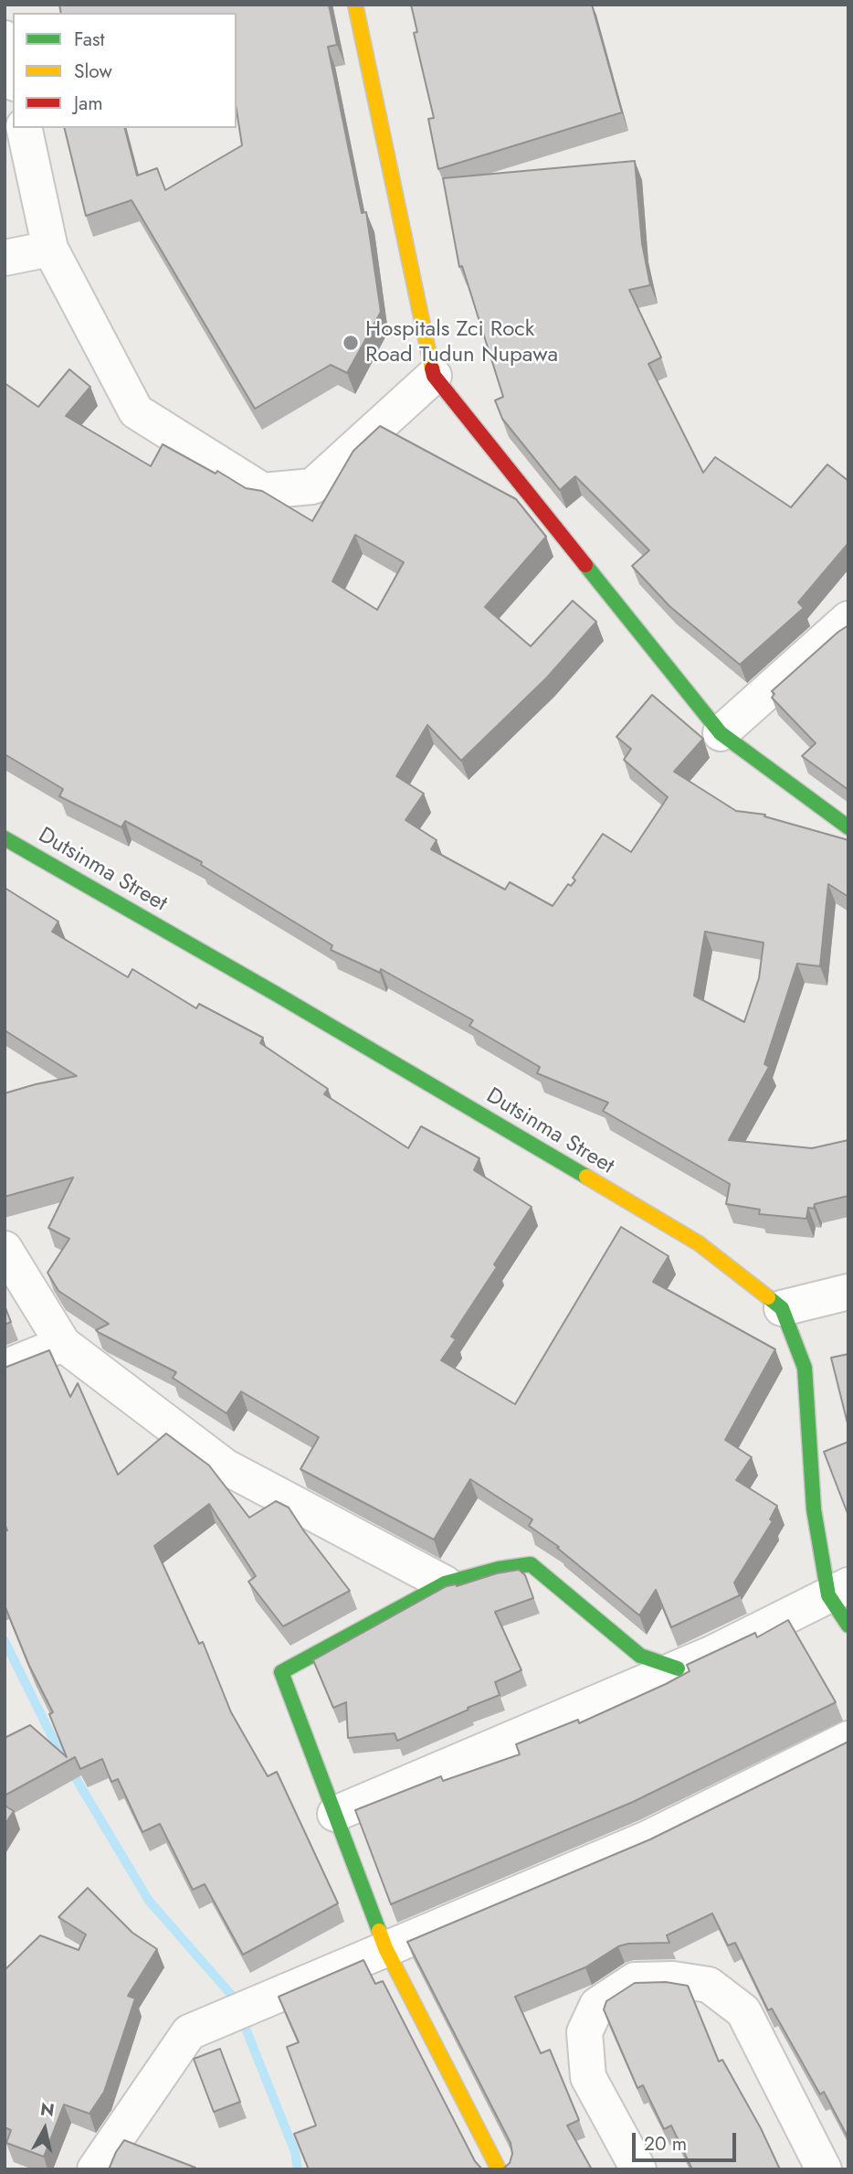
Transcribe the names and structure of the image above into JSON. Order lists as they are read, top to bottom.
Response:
{
  "streets": {
    "street": ["Dutsinma Street"]
  },
  "places": ["Hospitals Zci Rock Road Tudun Nupawa"],
  "legend": ["Fast", "Slow", "Jam"],
  "scale_bar": "20 m",
  "north": "top"
}
